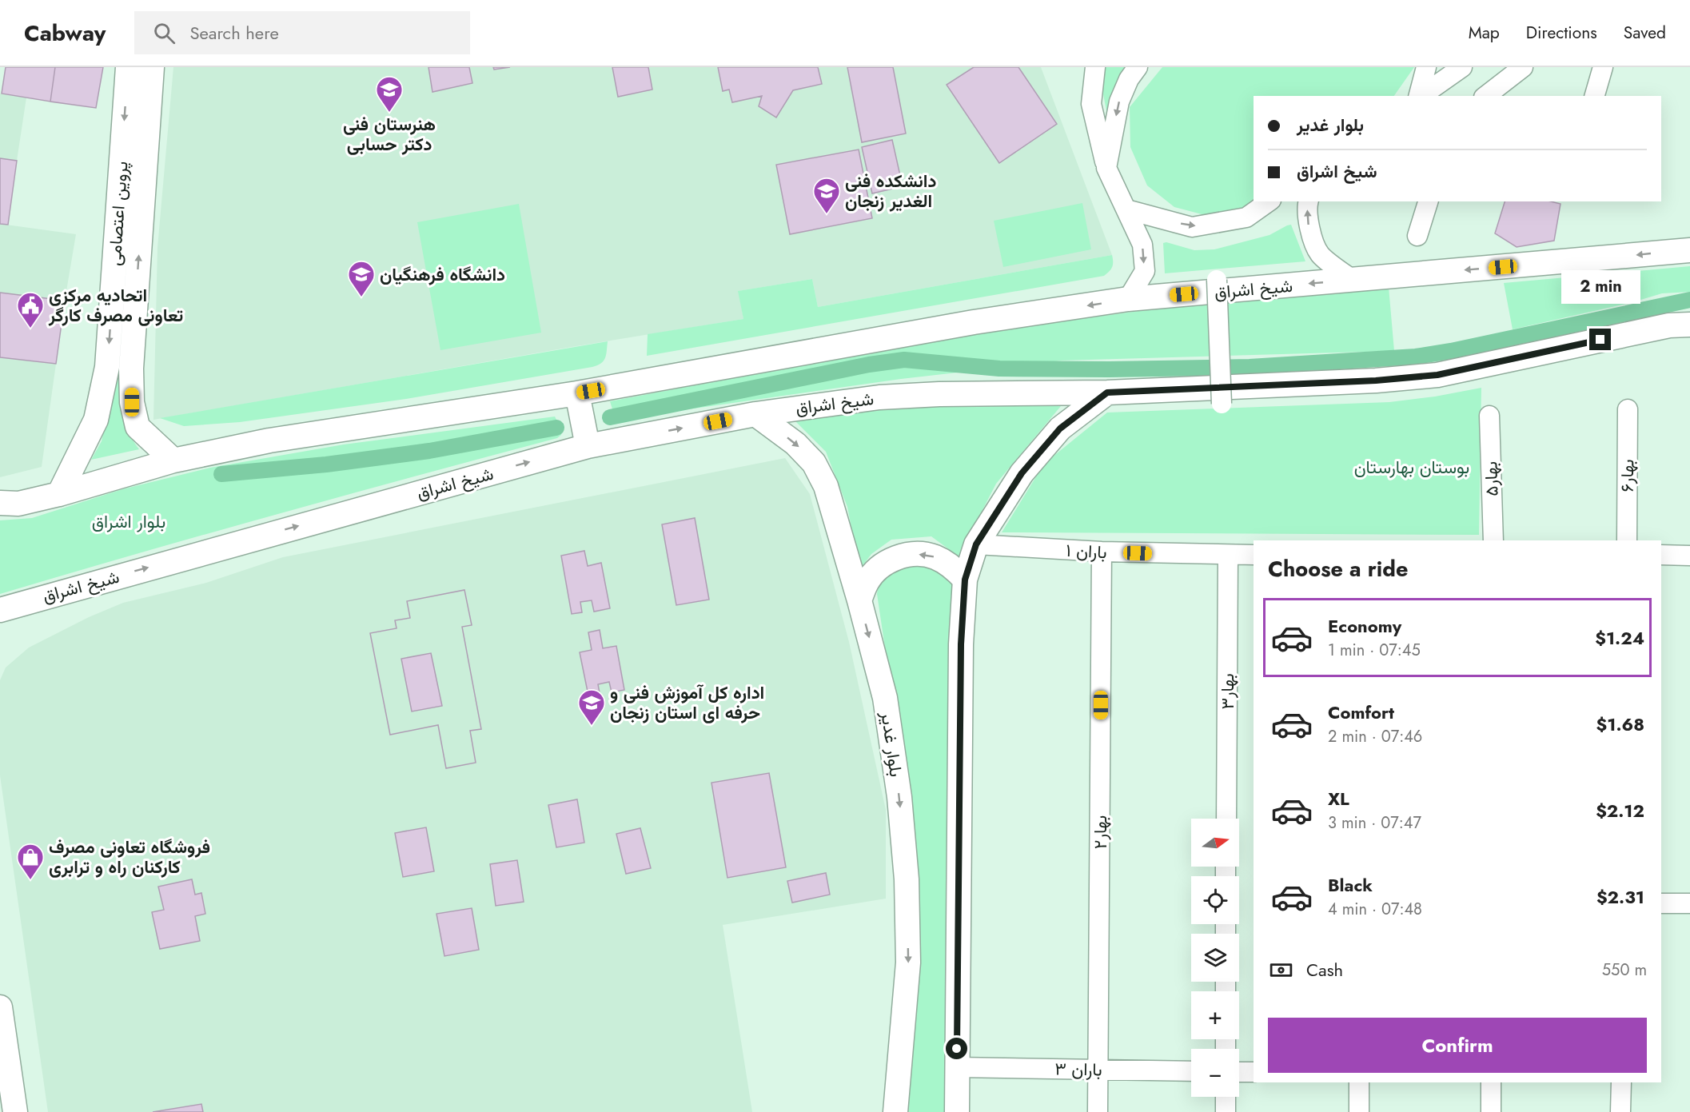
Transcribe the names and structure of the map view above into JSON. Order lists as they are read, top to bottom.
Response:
{
  "streets": {
    "main road": ["پروین اعتصامی", "شیخ اشراق", "بلوار غدیر"],
    "street": [
      "بهار۶",
      "بهار۵",
      "باران ۱",
      "بهار۳",
      "بهار۲",
      "باران ۳"
    ]
  },
  "crossings": [
    ["پروین اعتصامی", "شیخ اشراق"],
    ["شیخ اشراق", "بلوار غدیر"],
    ["باران ۱", "بهار۳"],
    ["باران ۱", "بهار۲"],
    ["بهار۲", "باران ۳"]
  ],
  "parks": ["بوستان بهارستان", "بلوار اشراق"],
  "places": {
    "school or university": [
      "هنرستان فنی دکتر حسابی",
      "دانشکده فنی الغدیر زنجان",
      "دانشگاه فرهنگیان",
      "اداره کل آموزش فنی و حرفه ای استان زنجان"
    ],
    "public building": ["اتحادیه مرکزی تعاونی مصرف کارگر"],
    "shop": ["فروشگاه تعاونی مصرف کارکنان راه و ترابری"]
  },
  "north": "right",
  "page": {
    "header": "Cabway",
    "search": "Search here",
    "nav": ["Map", "Directions", "Saved"],
    "banner": ["بلوار غدیر", "شیخ اشراق"],
    "bubble": "2 min",
    "heading": "Choose a ride",
    "list": [
      {
        "name": "Economy",
        "note": "1 min · 07:45",
        "value": "$1.24"
      },
      {
        "name": "Comfort",
        "note": "2 min · 07:46",
        "value": "$1.68"
      },
      {
        "name": "XL",
        "note": "3 min · 07:47",
        "value": "$2.12"
      },
      {
        "name": "Black",
        "note": "4 min · 07:48",
        "value": "$2.31"
      }
    ],
    "map_buttons": ["+", "−"],
    "pay": ["Cash", "550 m"],
    "buttons": "Confirm"
  }
}
